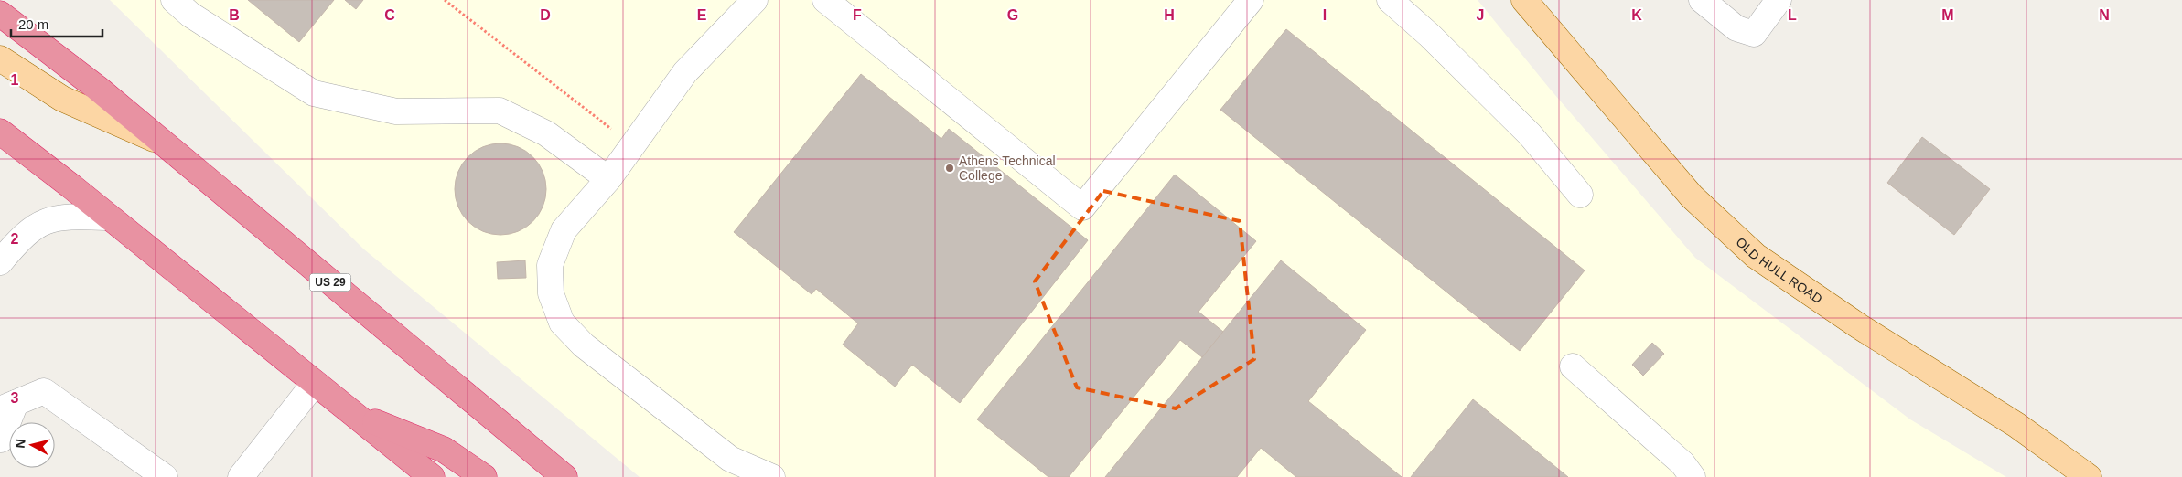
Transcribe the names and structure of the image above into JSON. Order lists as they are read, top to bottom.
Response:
{
  "streets": {
    "highway": ["US 29"],
    "main road": ["OLD HULL ROAD"]
  },
  "places": ["Athens Technical College"],
  "scale_bar": "20 m",
  "north": "left",
  "grid": {
    "columns": [
      "B",
      "C",
      "D",
      "E",
      "F",
      "G",
      "H",
      "I",
      "J",
      "K",
      "L",
      "M",
      "N"
    ],
    "rows": ["1", "2", "3"]
  }
}
